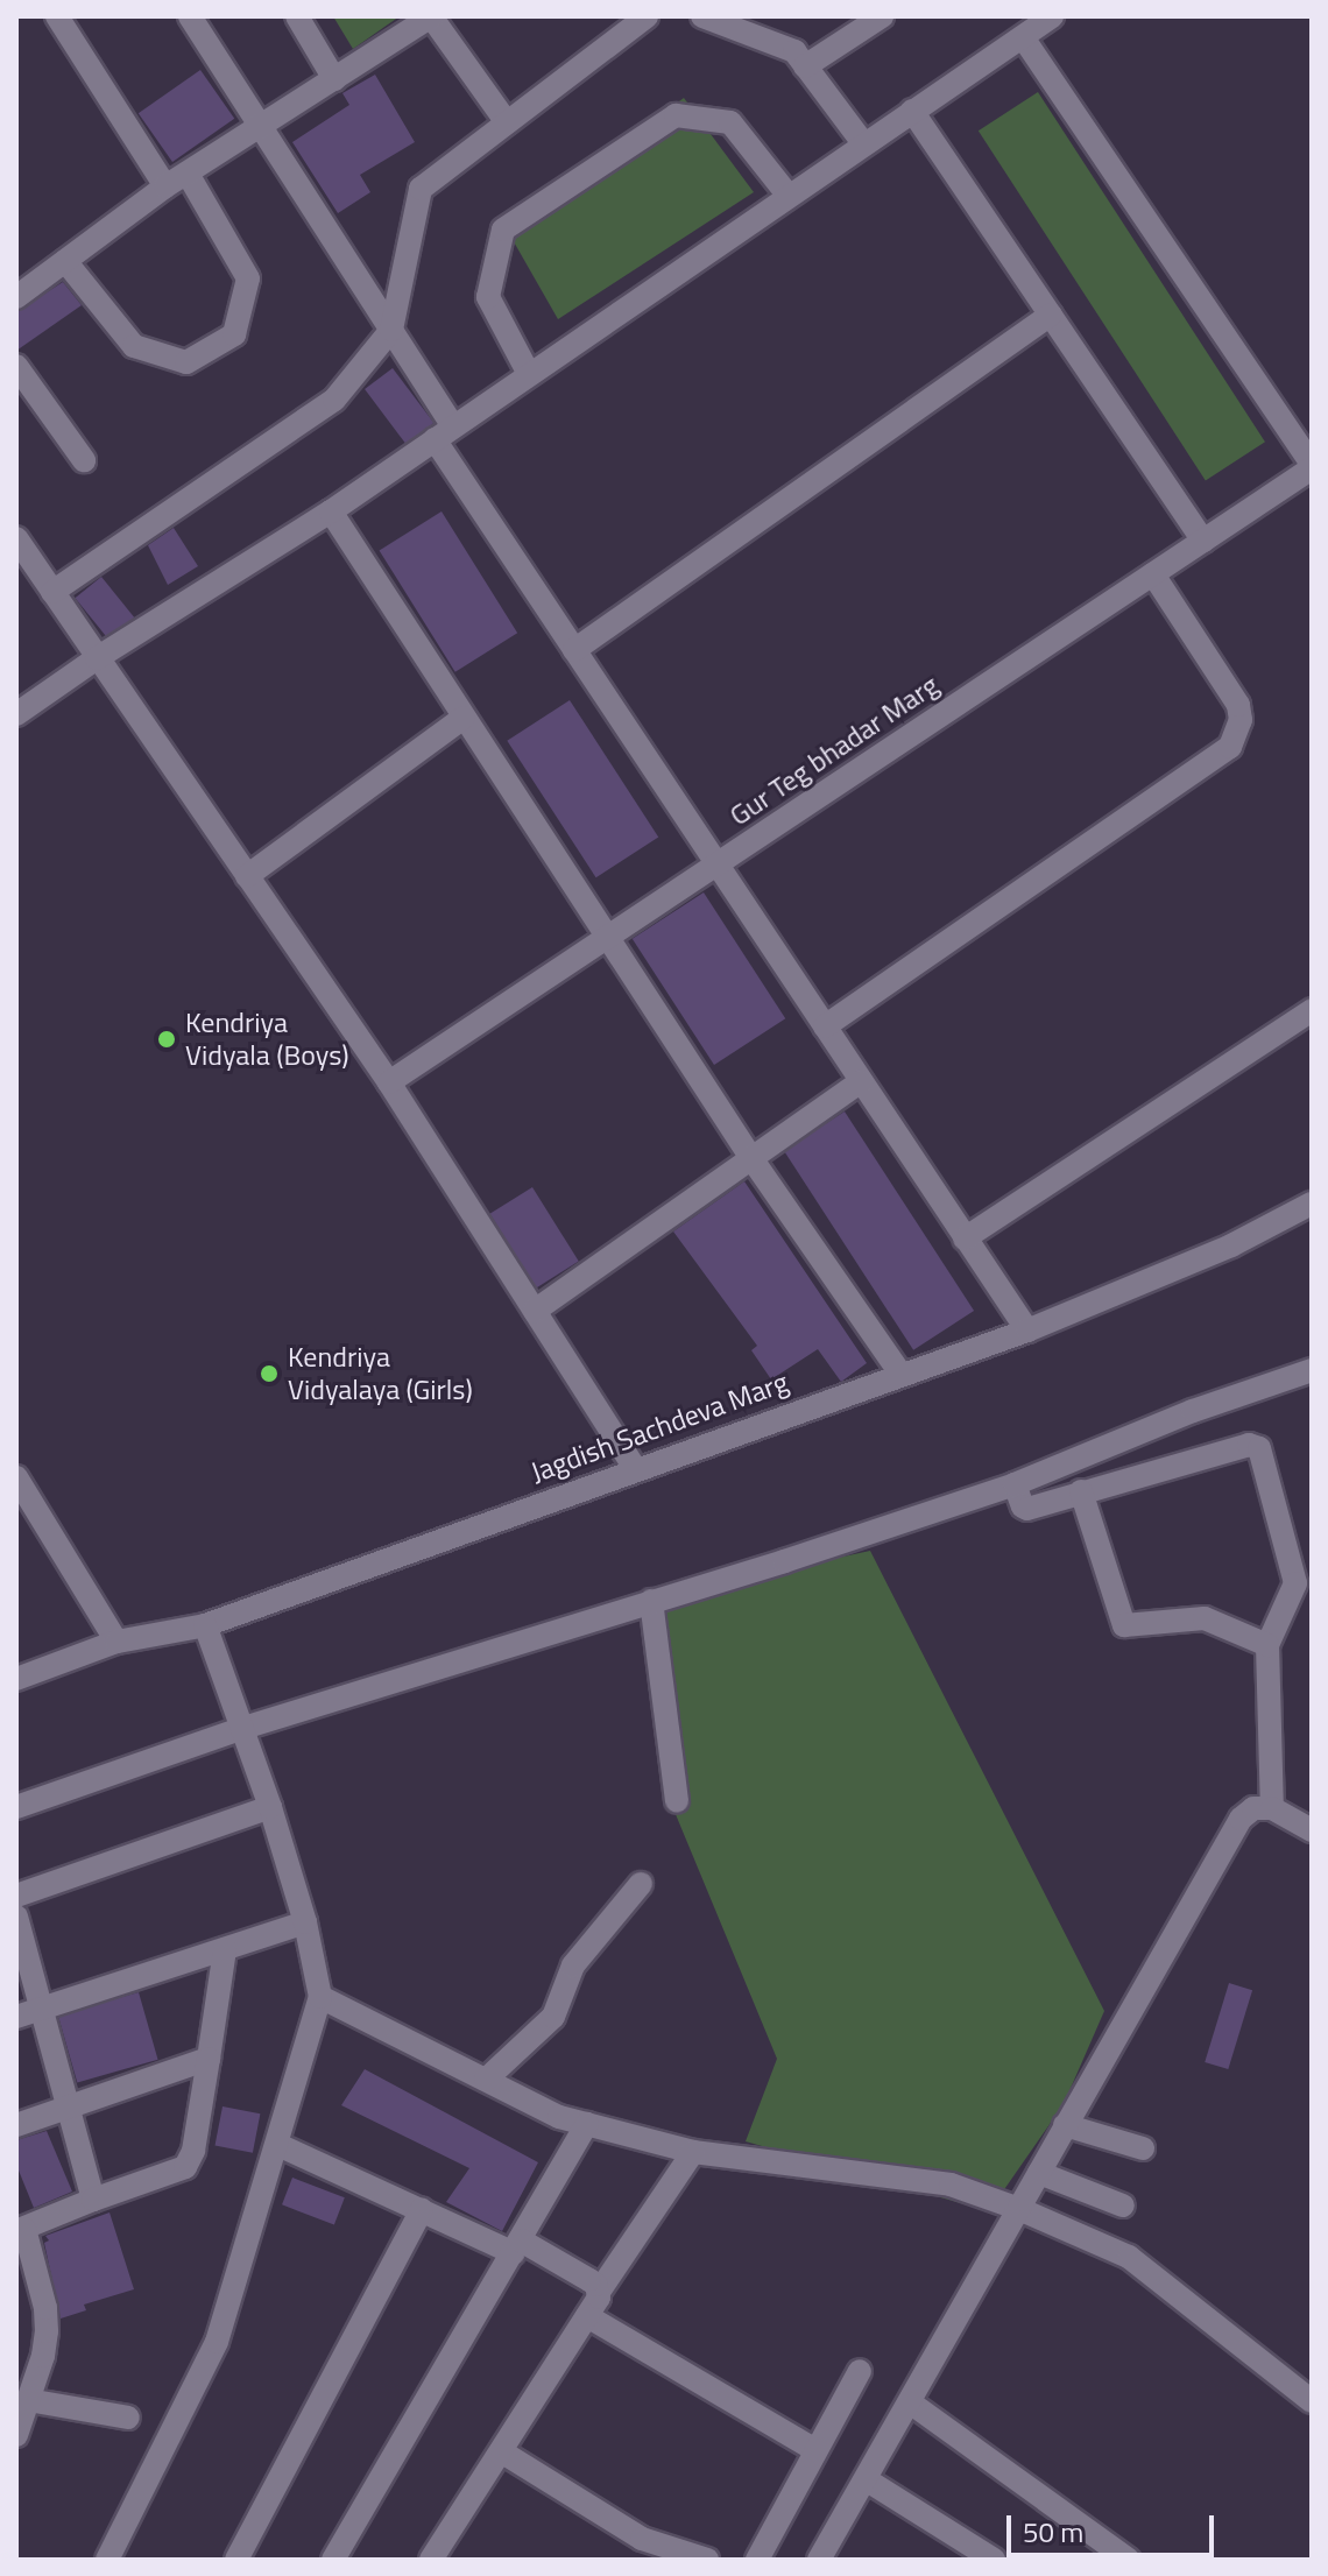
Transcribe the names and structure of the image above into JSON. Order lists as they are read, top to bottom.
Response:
{
  "streets": {
    "street": ["Gur Teg bhadar Marg", "Jagdish Sachdeva Marg"]
  },
  "places": ["Kendriya Vidyala (Boys)", "Kendriya Vidyalaya (Girls)"],
  "scale_bar": "50 m"
}
